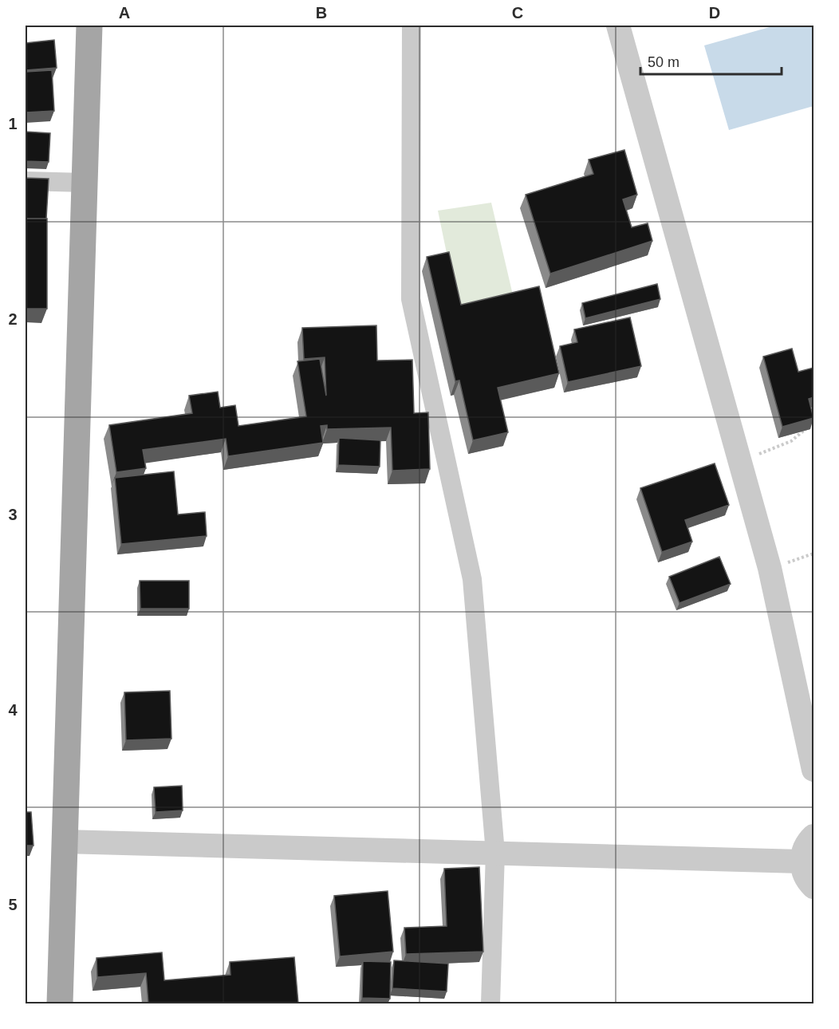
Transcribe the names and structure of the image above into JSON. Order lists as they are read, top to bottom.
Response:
{
  "scale_bar": "50 m",
  "grid": {
    "columns": [
      "A",
      "B",
      "C",
      "D"
    ],
    "rows": [
      "1",
      "2",
      "3",
      "4",
      "5"
    ]
  }
}
